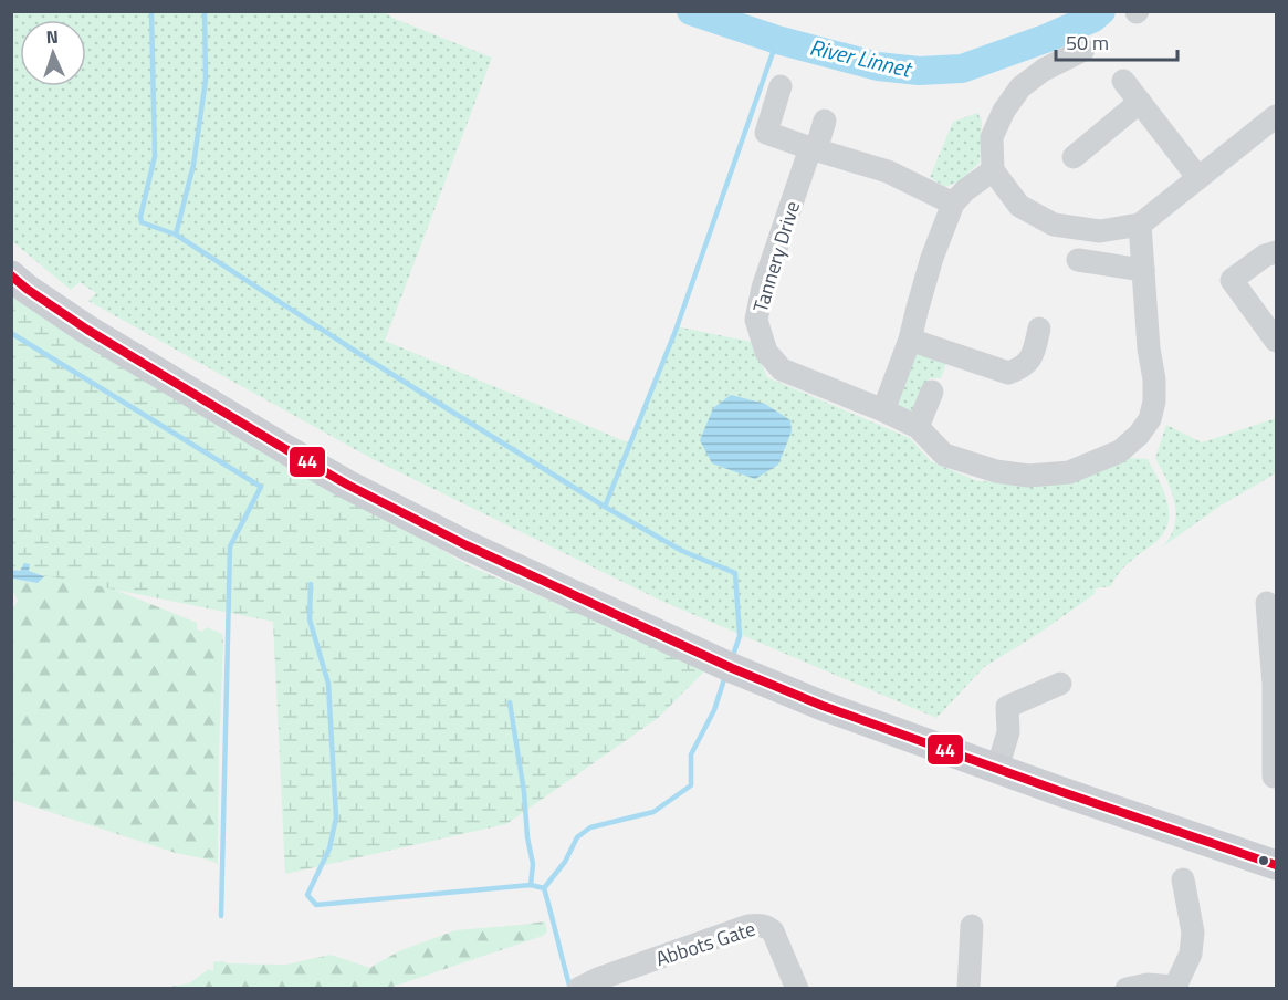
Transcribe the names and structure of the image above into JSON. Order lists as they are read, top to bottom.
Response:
{
  "streets": {
    "street": ["Tannery Drive", "Abbots Gate"]
  },
  "water": ["River Linnet"],
  "lines": ["transit line 44"],
  "scale_bar": "50 m",
  "north": "top"
}
